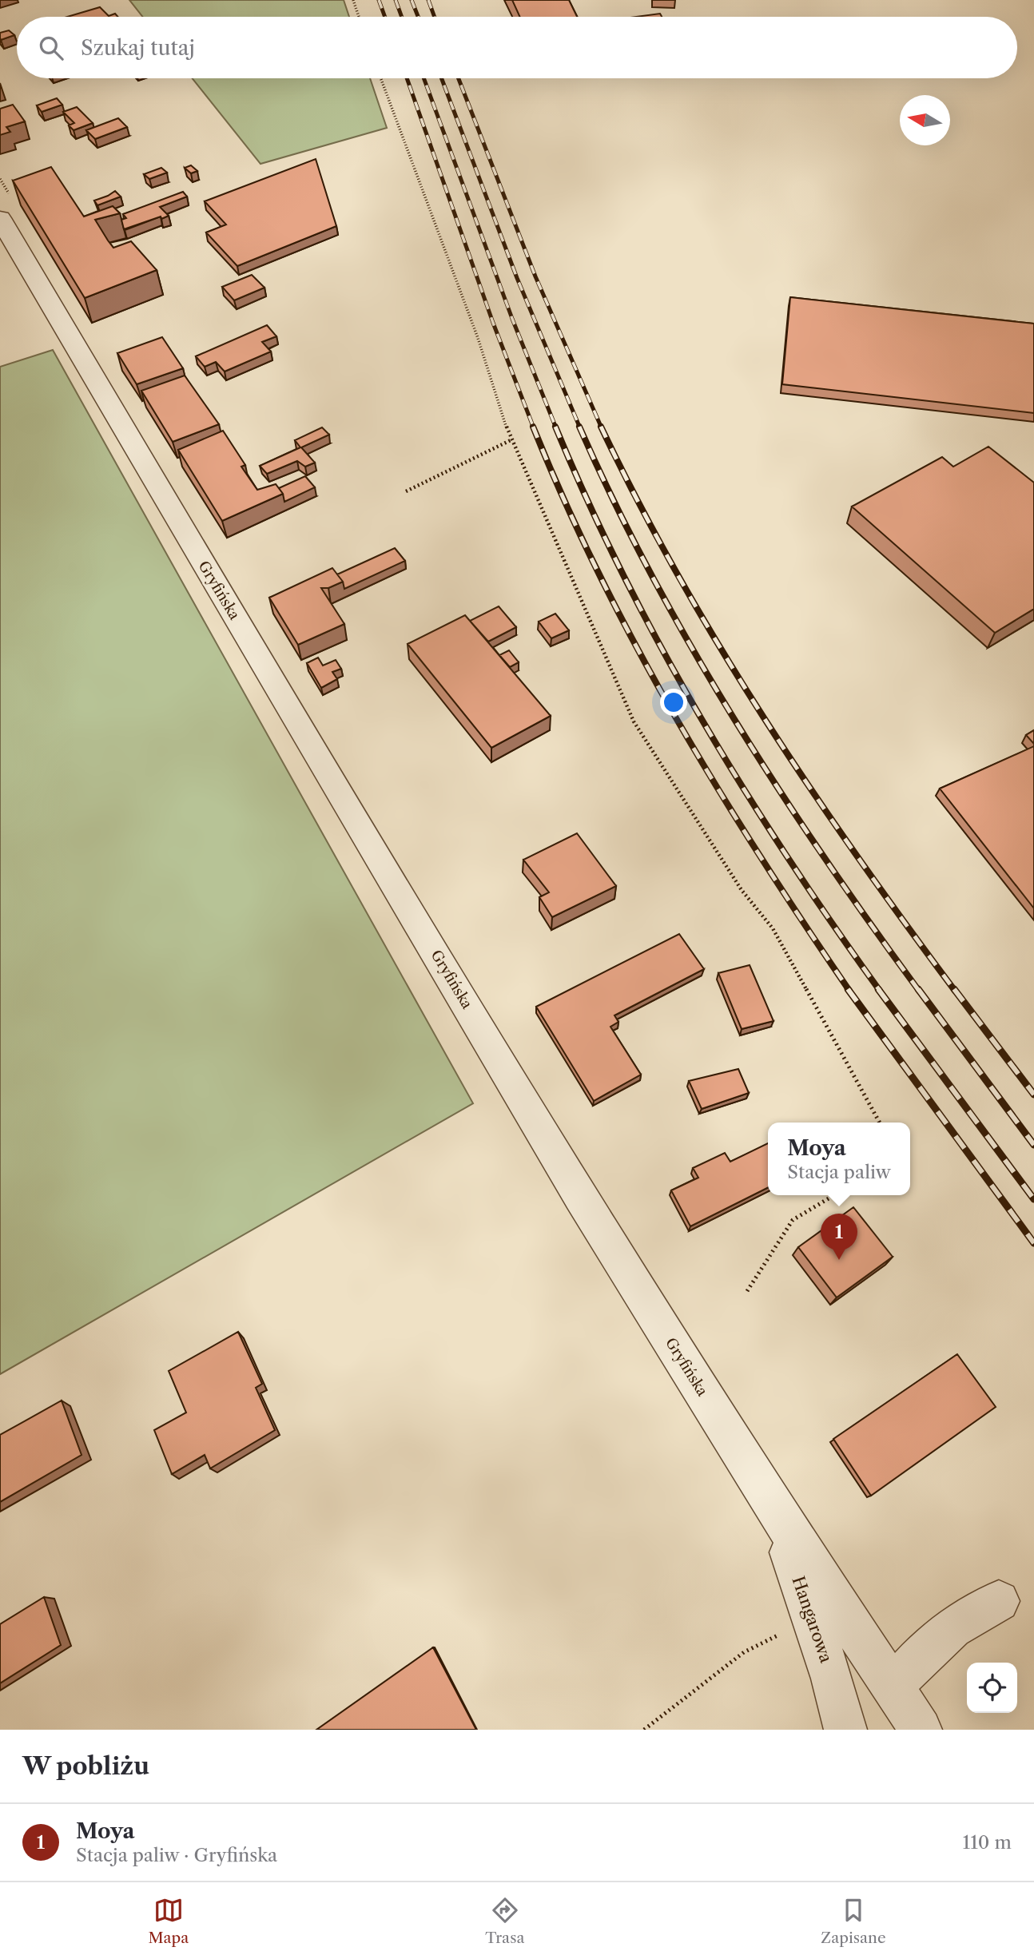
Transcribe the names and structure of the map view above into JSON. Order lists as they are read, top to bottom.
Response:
{
  "streets": {
    "street": ["Gryfińska", "Hangarowa"]
  },
  "crossings": [
    ["Gryfińska", "Hangarowa"]
  ],
  "north": "left",
  "page": {
    "search": "Szukaj tutaj",
    "popup": ["Moya", "Stacja paliw"],
    "pins": "1",
    "heading": "W pobliżu",
    "list": [
      {
        "mark": "1",
        "name": "Moya",
        "note": "Stacja paliw · Gryfińska",
        "value": "110 m"
      }
    ],
    "nav": ["Mapa", "Trasa", "Zapisane"]
  }
}
